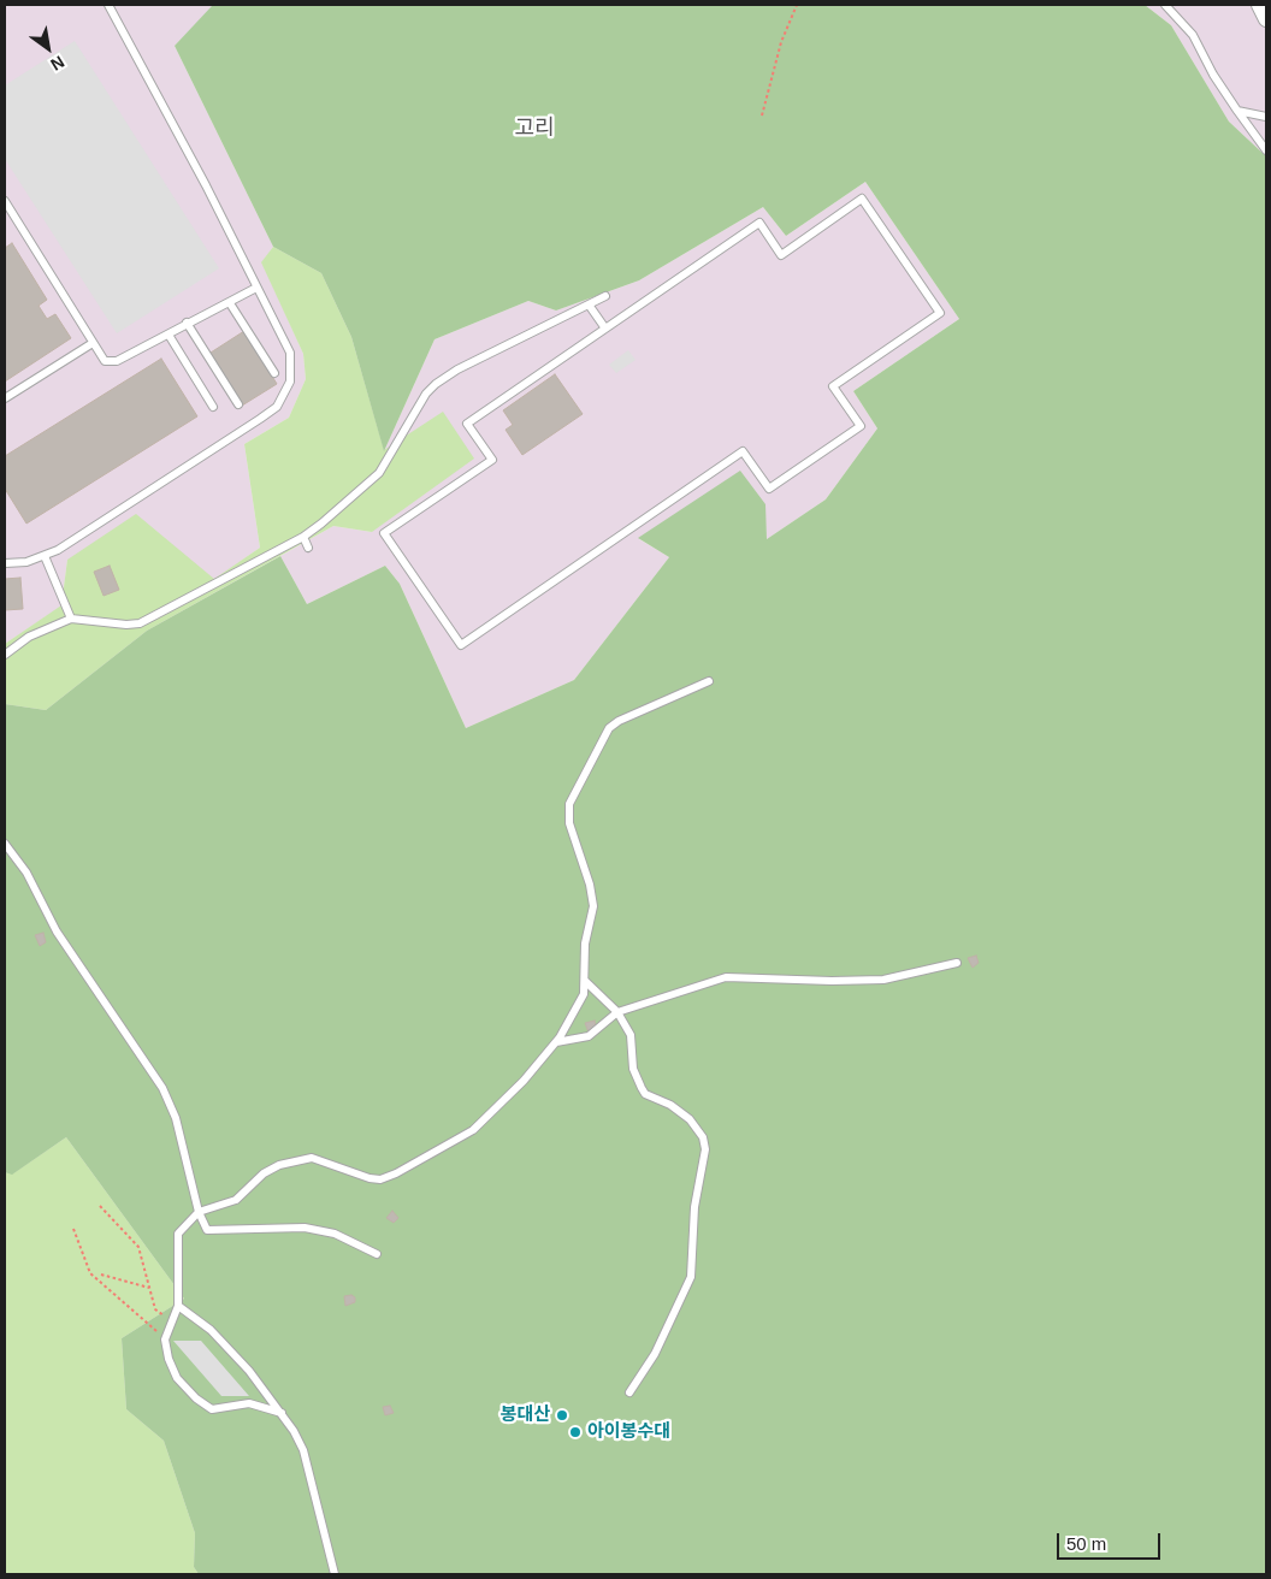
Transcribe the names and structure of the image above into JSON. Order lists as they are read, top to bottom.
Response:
{
  "districts": ["고리"],
  "places": ["봉대산", "아이봉수대"],
  "scale_bar": "50 m",
  "north": "bottom right"
}
